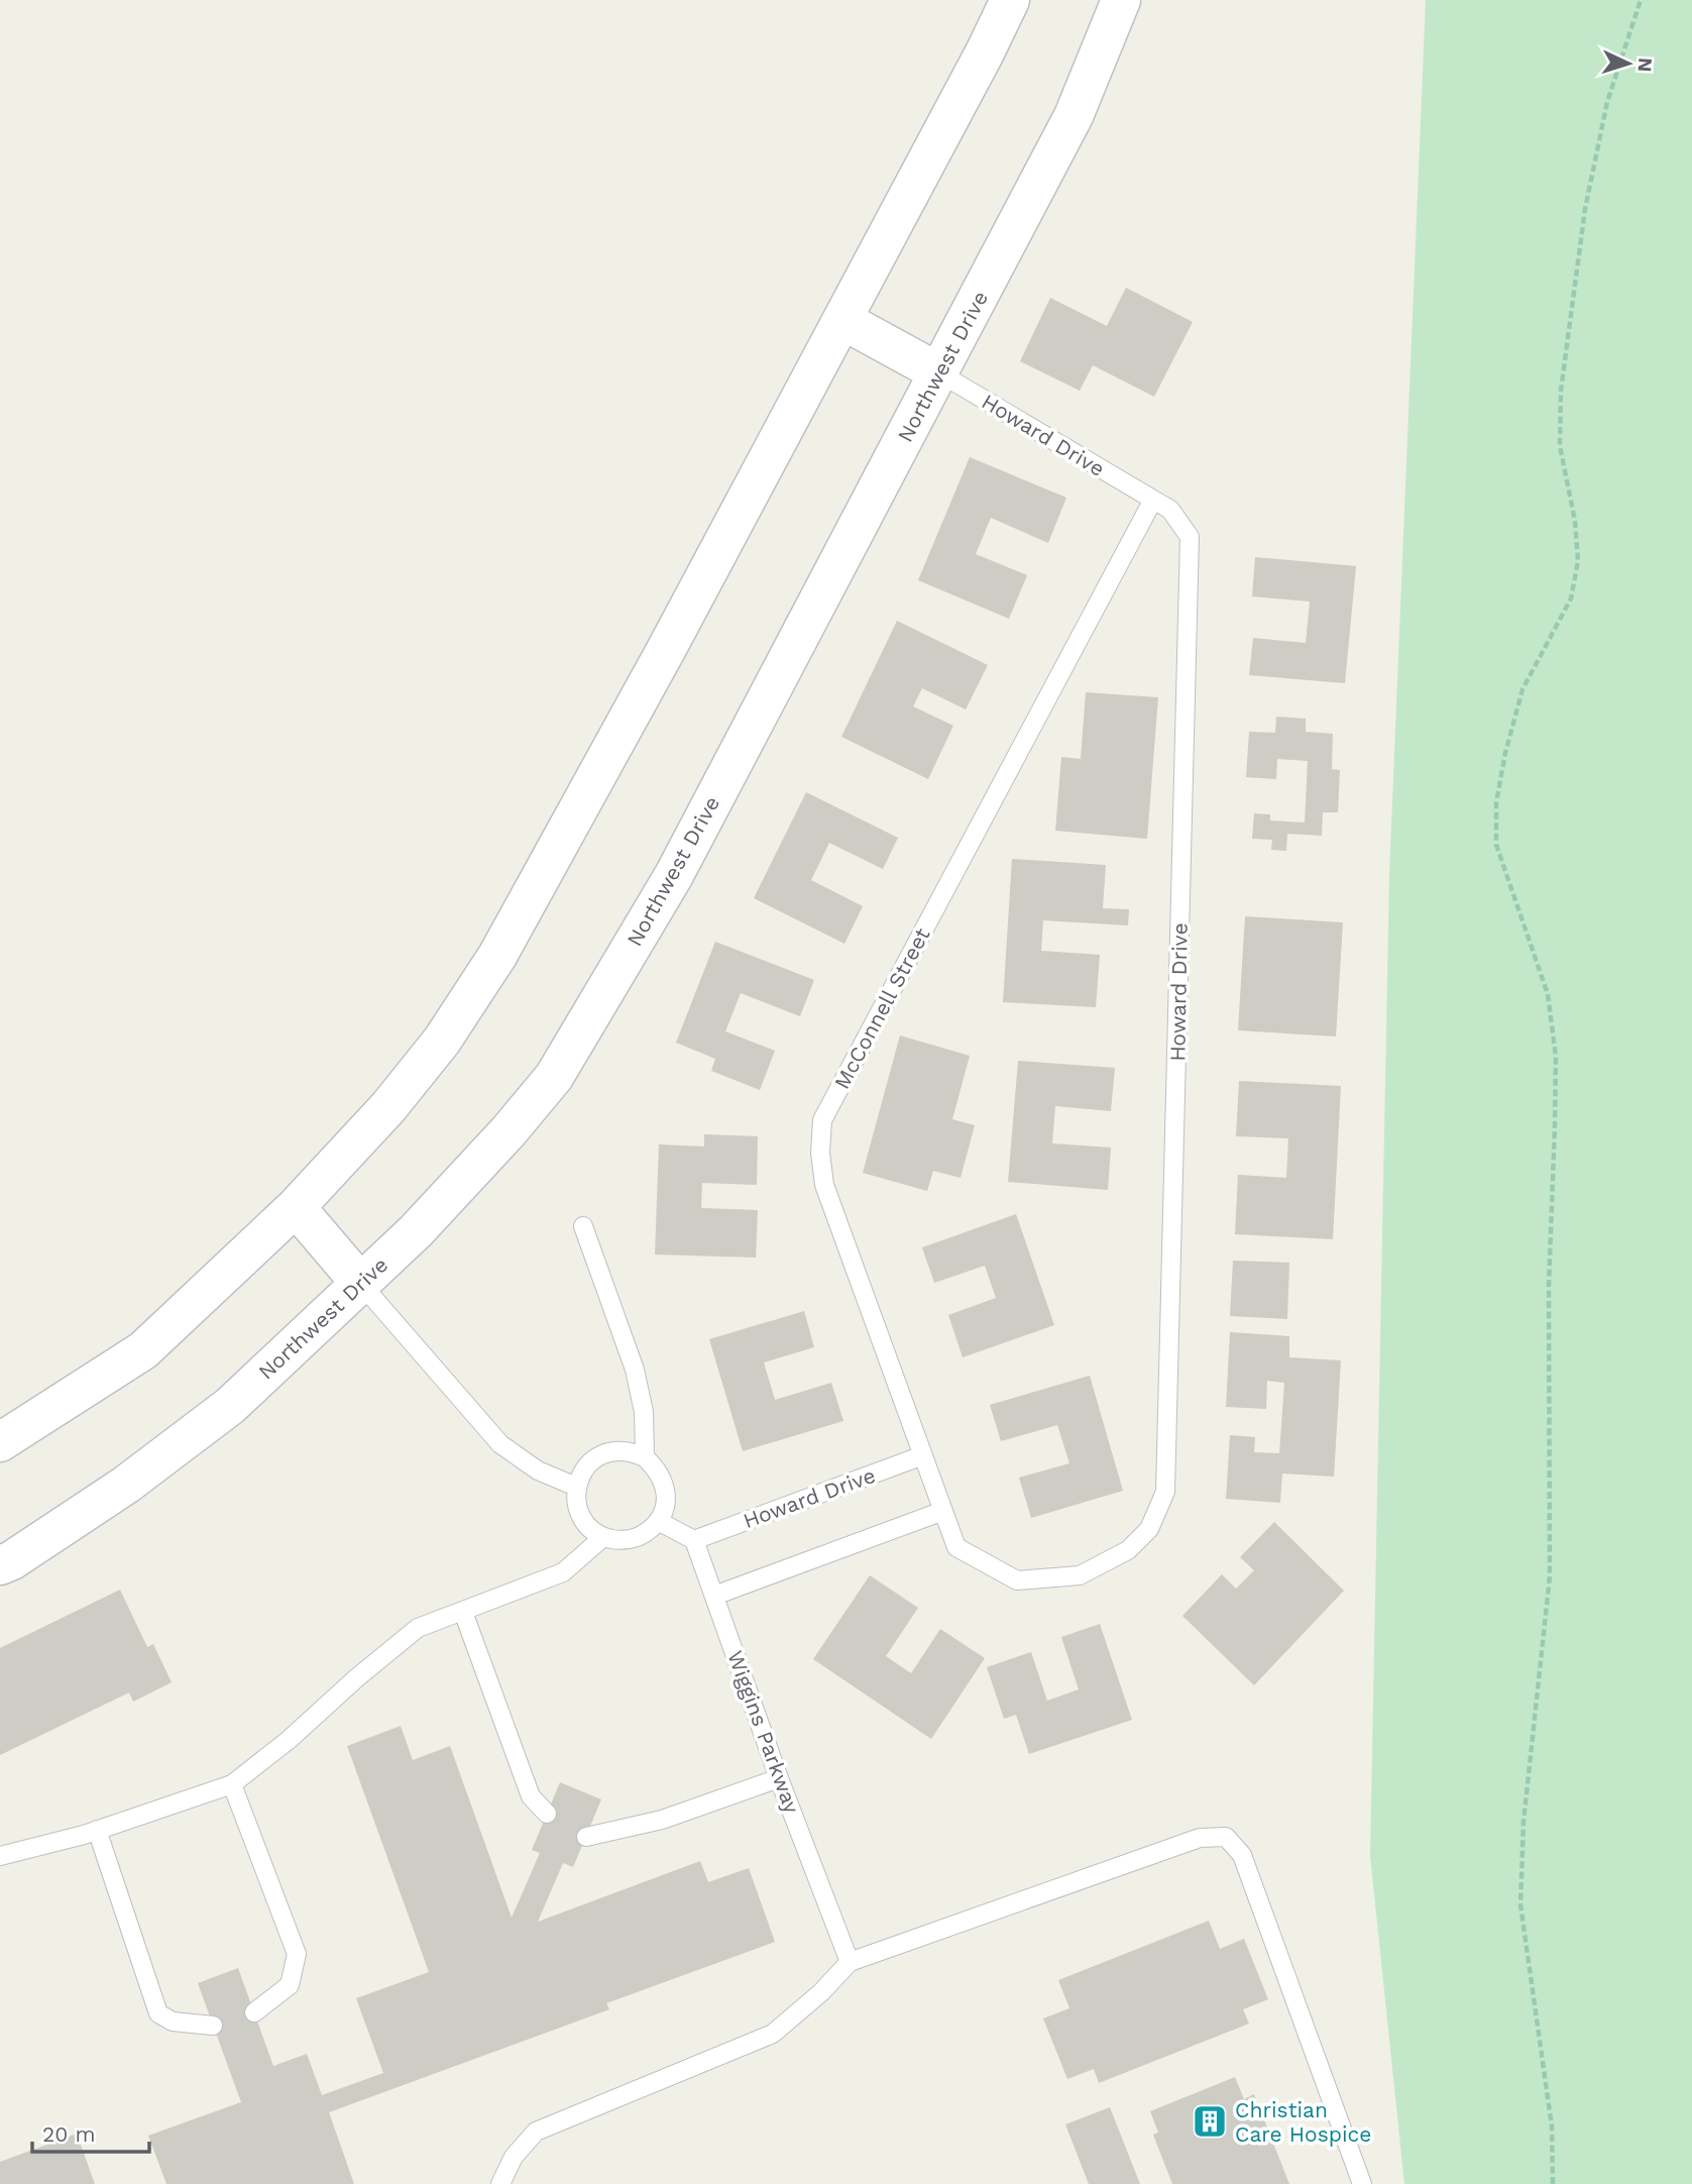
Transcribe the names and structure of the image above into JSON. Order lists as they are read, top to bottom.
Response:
{
  "streets": {
    "main road": ["Northwest Drive"],
    "lane": ["Howard Drive", "McConnell Street", "Wiggins Parkway"]
  },
  "crossings": [
    ["Northwest Drive", "Howard Drive"],
    ["Howard Drive", "McConnell Street"],
    ["Howard Drive", "Wiggins Parkway"]
  ],
  "places": {
    "building": ["Christian Care Hospice"]
  },
  "scale_bar": "20 m",
  "north": "right"
}
